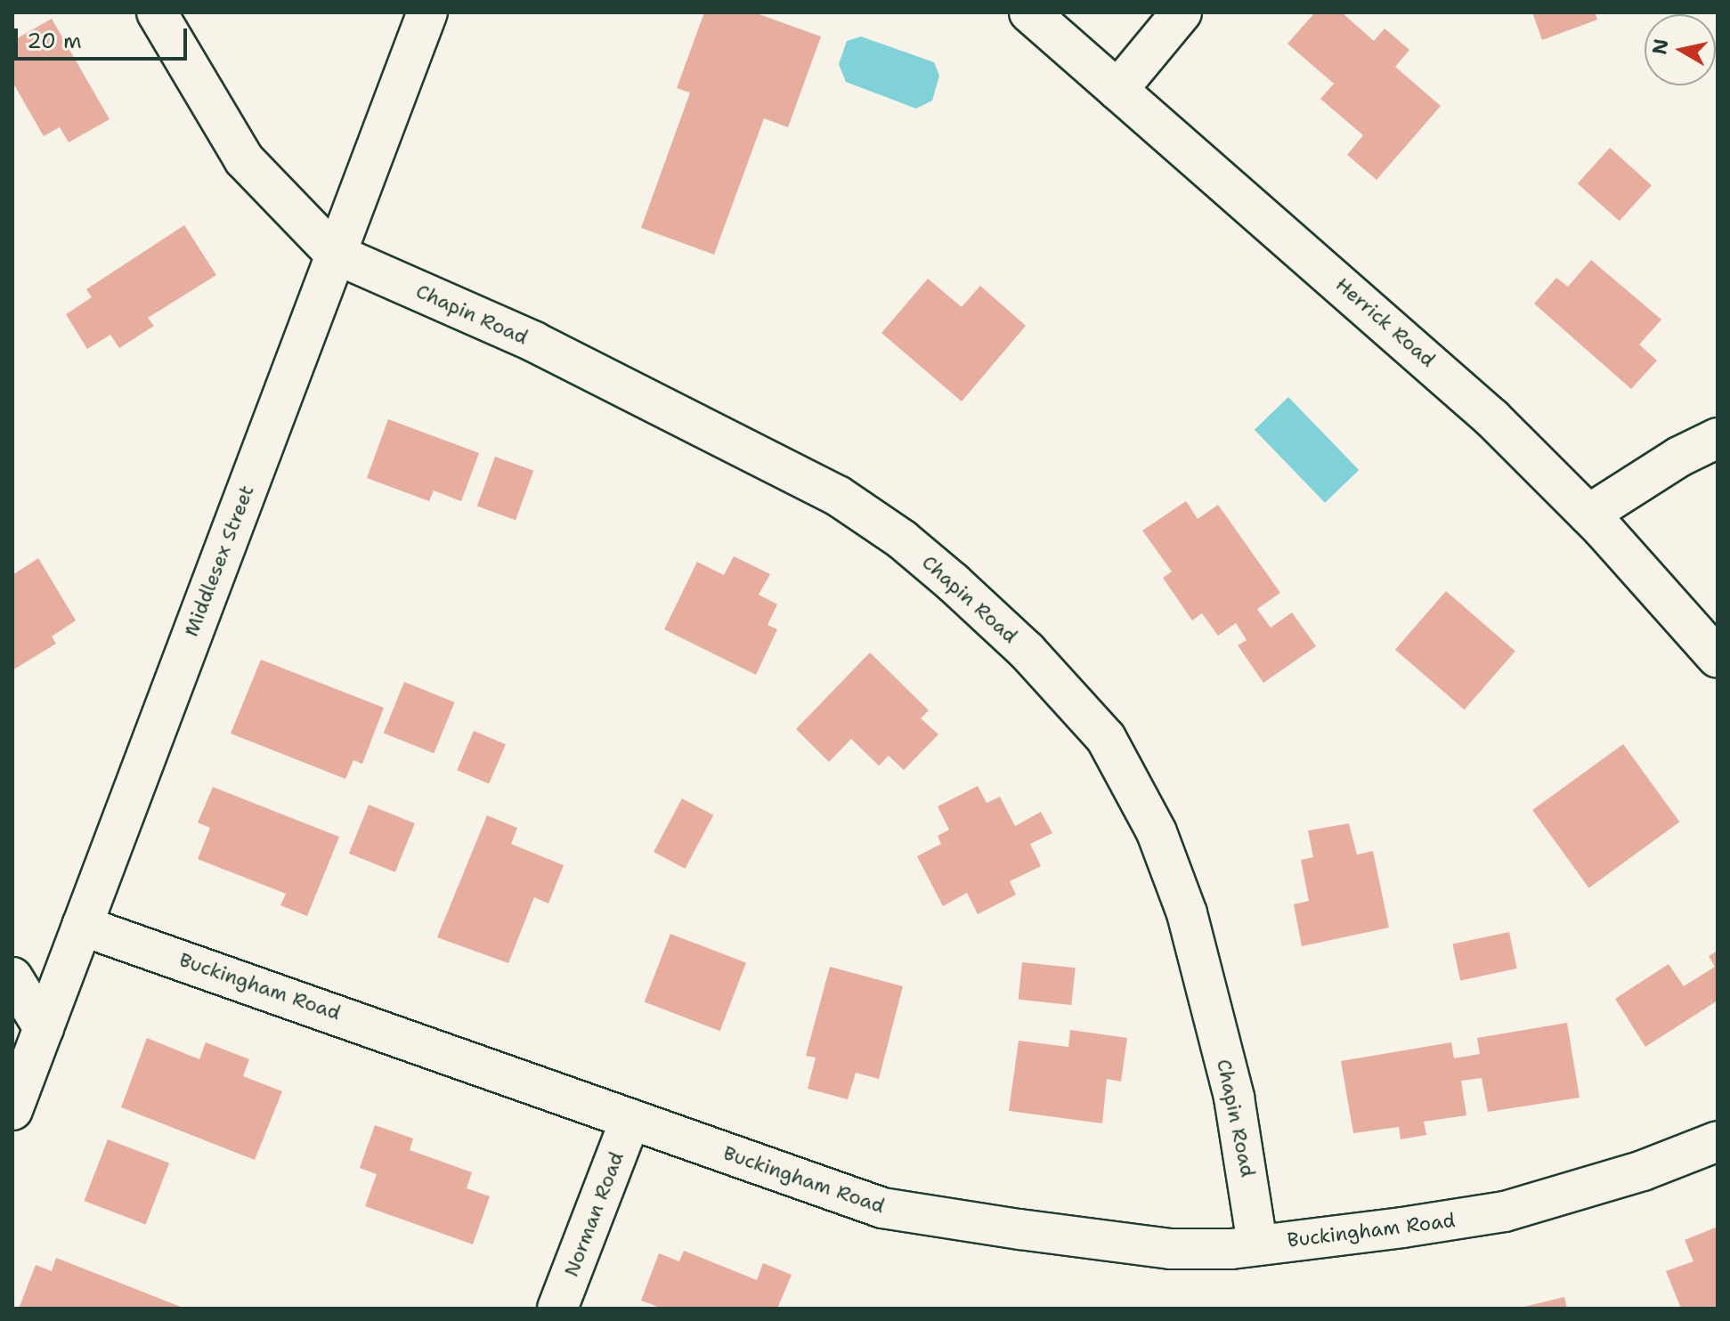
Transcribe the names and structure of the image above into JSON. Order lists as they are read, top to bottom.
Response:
{
  "streets": {
    "street": [
      "Chapin Road",
      "Herrick Road",
      "Middlesex Street",
      "Buckingham Road",
      "Norman Road"
    ]
  },
  "crossings": [
    ["Chapin Road", "Middlesex Street"],
    ["Chapin Road", "Buckingham Road"],
    ["Middlesex Street", "Buckingham Road"],
    ["Buckingham Road", "Norman Road"]
  ],
  "scale_bar": "20 m",
  "north": "left"
}
